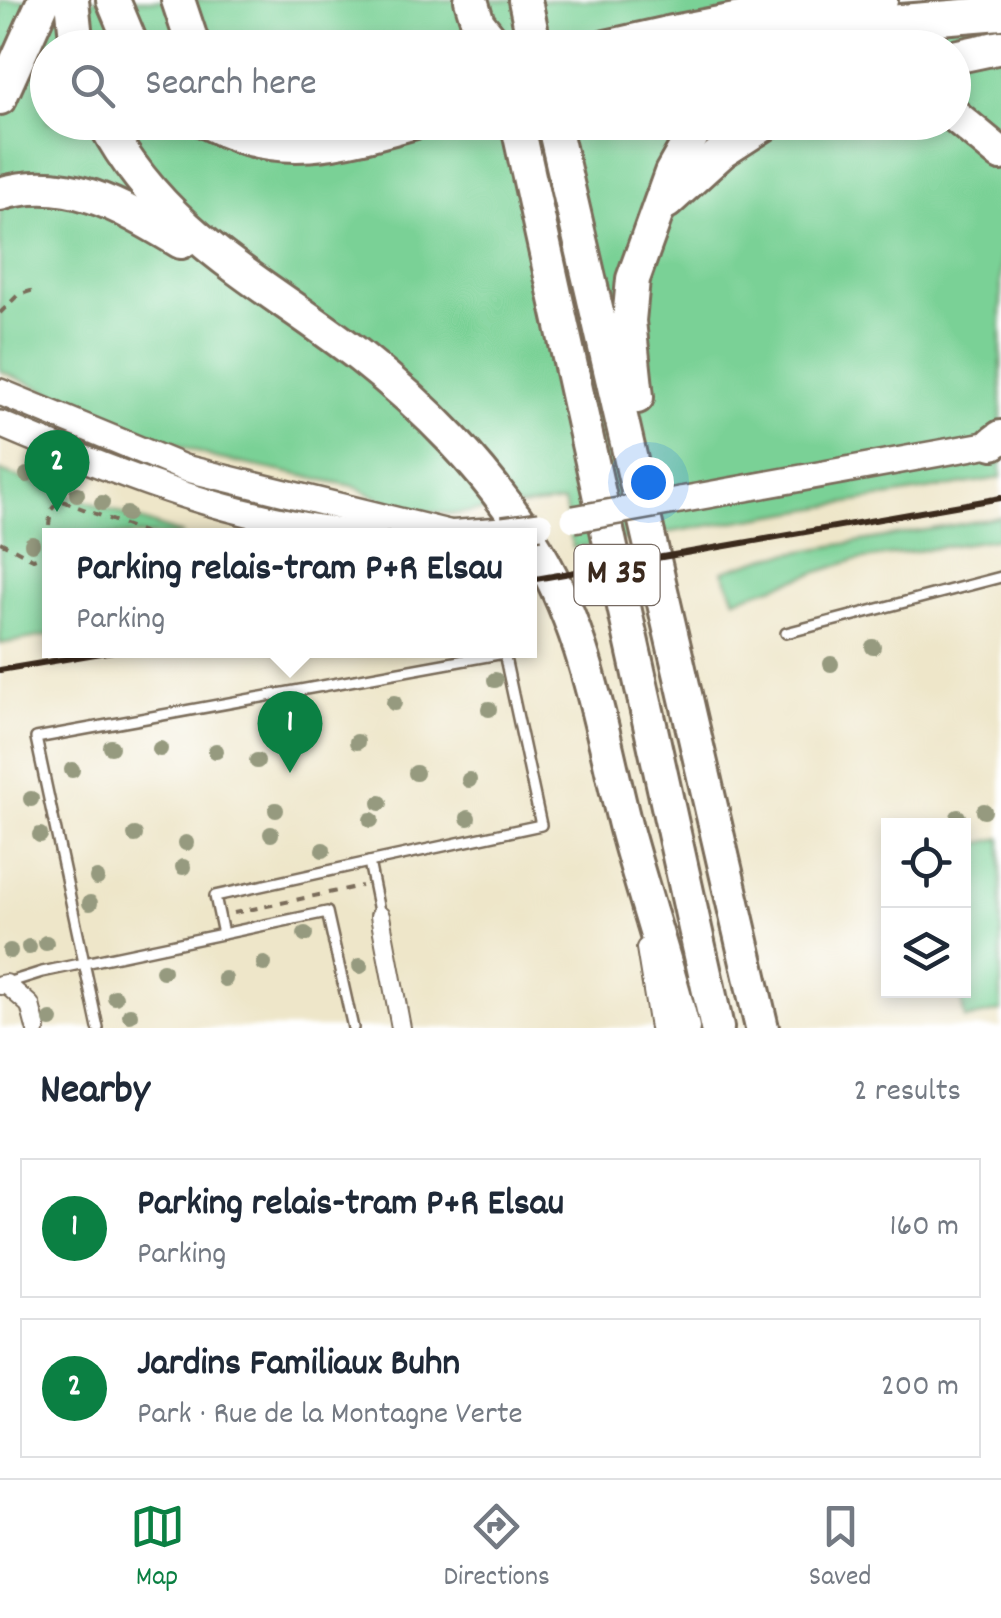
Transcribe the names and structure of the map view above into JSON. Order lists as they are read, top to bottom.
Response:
{
  "streets": {
    "highway": ["M 35"]
  },
  "page": {
    "search": "Search here",
    "pins": ["2", "1"],
    "popup": ["Parking relais-tram P+R Elsau", "Parking"],
    "heading": ["Nearby", "2 results"],
    "list": [
      {
        "mark": "1",
        "name": "Parking relais-tram P+R Elsau",
        "note": "Parking",
        "value": "160 m"
      },
      {
        "mark": "2",
        "name": "Jardins Familiaux Buhn",
        "note": "Park · Rue de la Montagne Verte",
        "value": "200 m"
      }
    ],
    "nav": ["Map", "Directions", "Saved"]
  }
}
